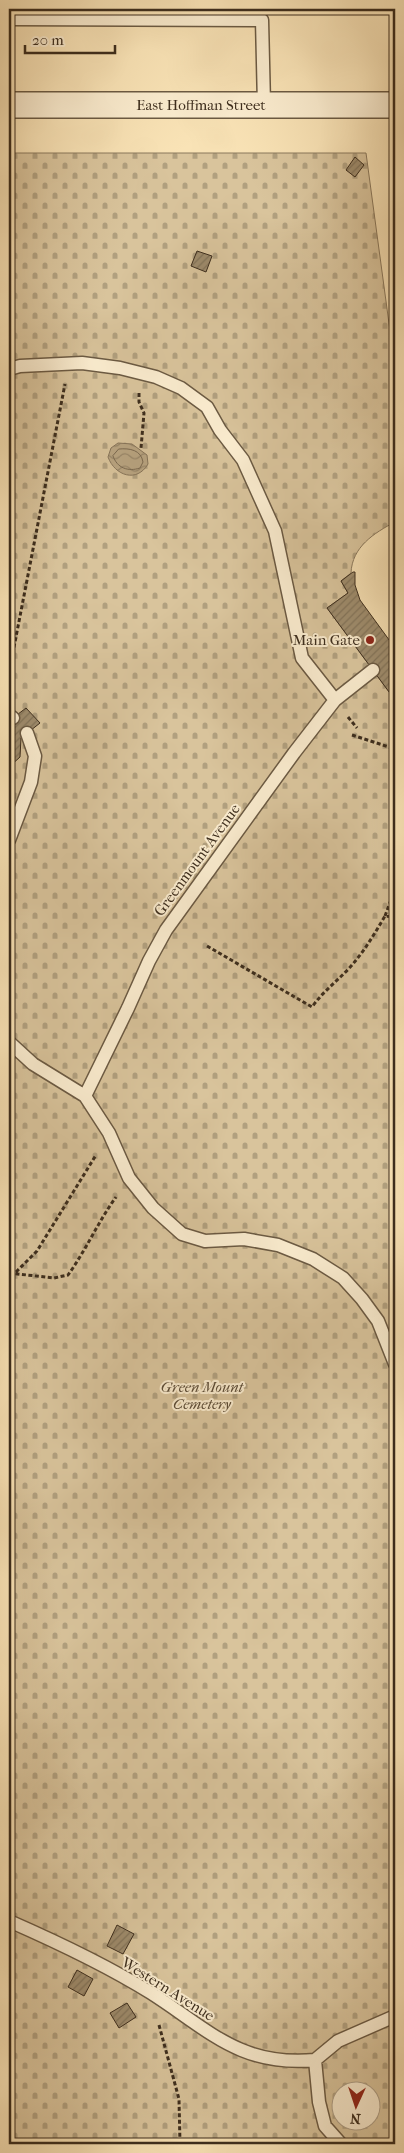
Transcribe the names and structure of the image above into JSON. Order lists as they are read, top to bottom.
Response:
{
  "streets": {
    "street": ["East Hoffman Street"],
    "lane": ["Greenmount Avenue", "Western Avenue"]
  },
  "parks": ["Green Mount Cemetery"],
  "places": ["Main Gate"],
  "scale_bar": "20 m",
  "north": "bottom"
}
